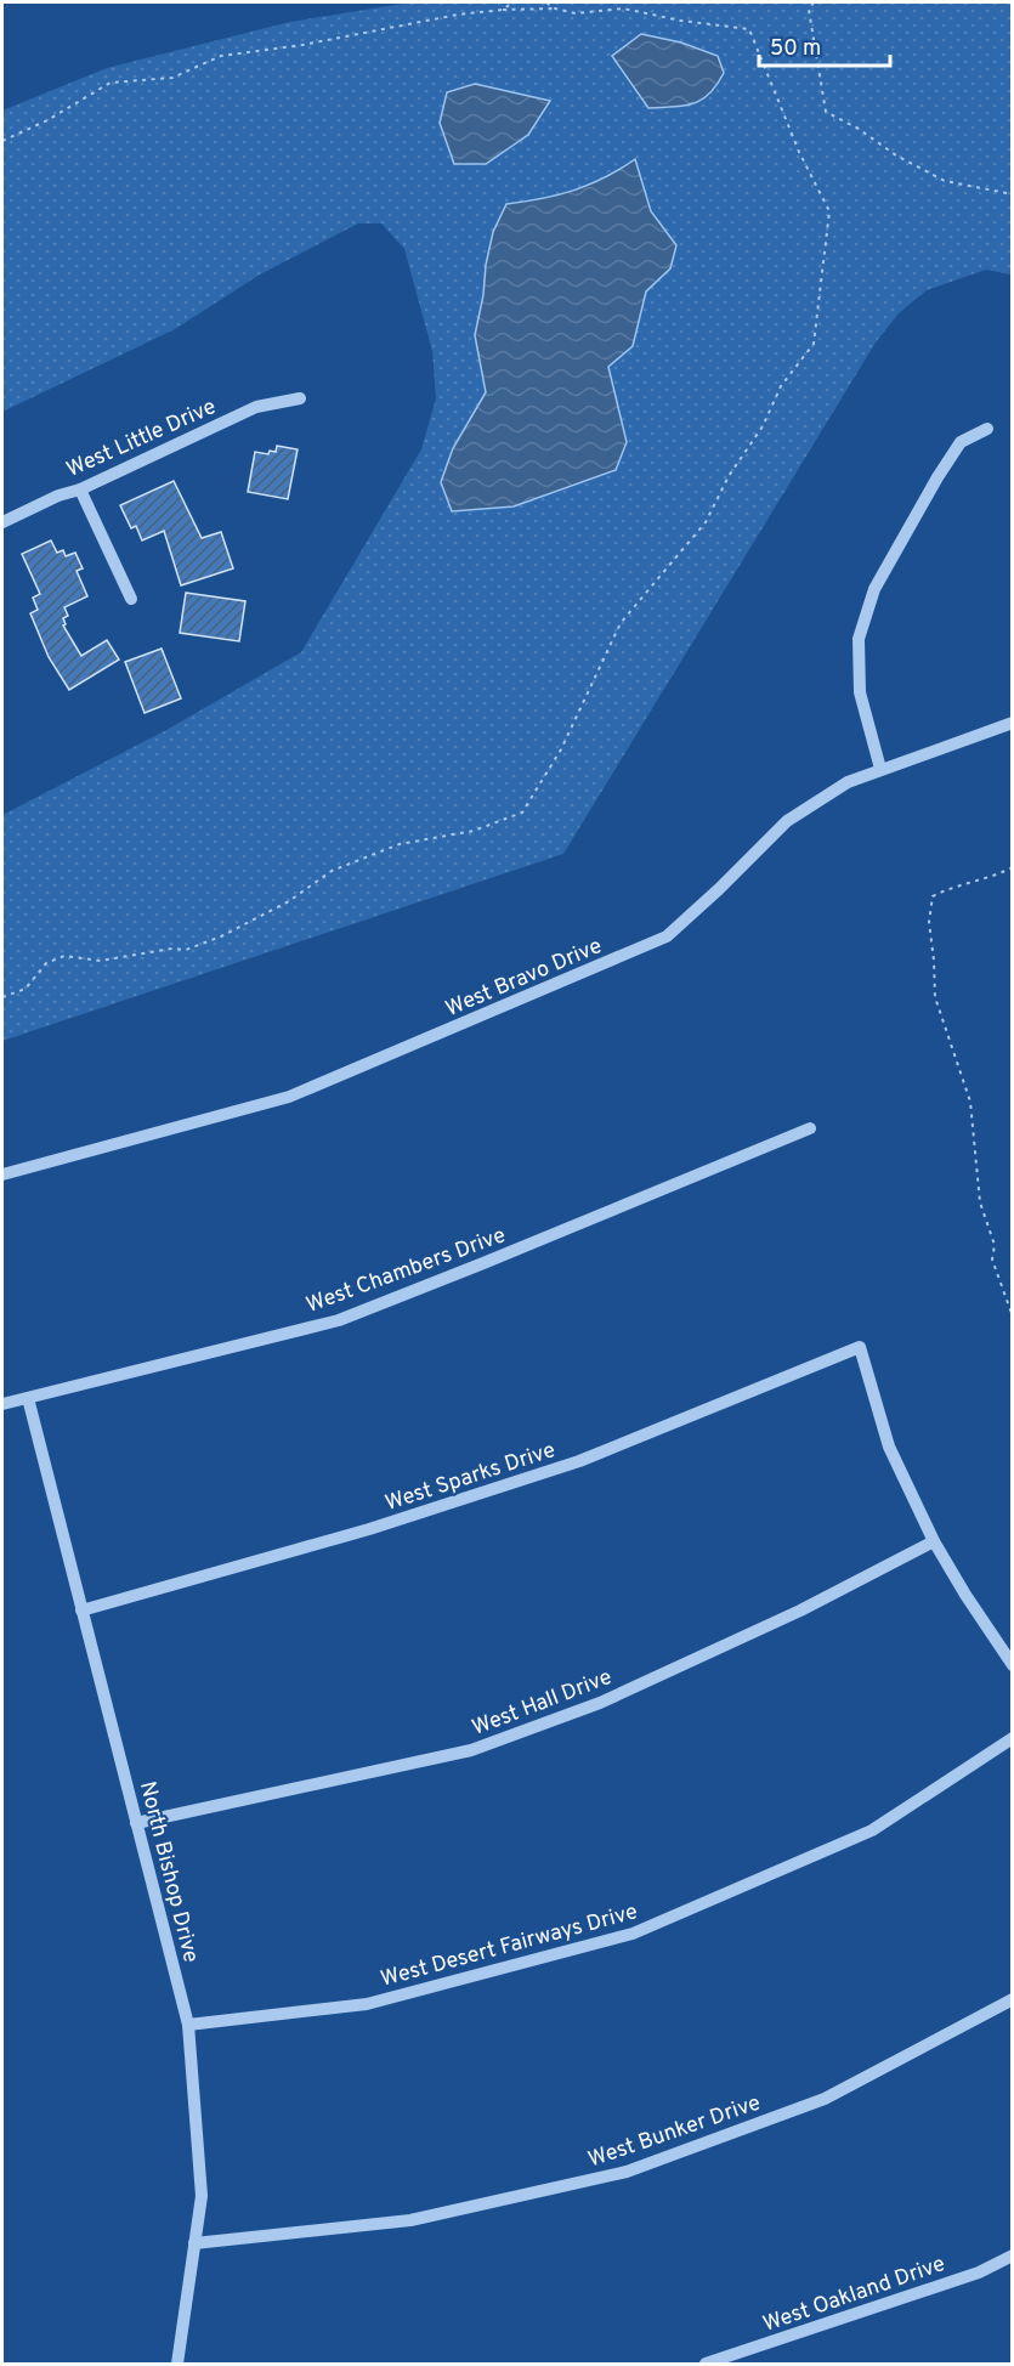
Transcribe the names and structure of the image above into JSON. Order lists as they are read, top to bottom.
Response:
{
  "streets": {
    "street": [
      "West Little Drive",
      "West Bravo Drive",
      "West Chambers Drive",
      "West Sparks Drive",
      "West Hall Drive",
      "North Bishop Drive",
      "West Desert Fairways Drive",
      "West Bunker Drive",
      "West Oakland Drive"
    ]
  },
  "crossings": [
    ["West Chambers Drive", "North Bishop Drive"],
    ["West Sparks Drive", "West Hall Drive"],
    ["West Sparks Drive", "North Bishop Drive"],
    ["West Hall Drive", "North Bishop Drive"],
    ["North Bishop Drive", "West Desert Fairways Drive"],
    ["North Bishop Drive", "West Bunker Drive"]
  ],
  "scale_bar": "50 m"
}
